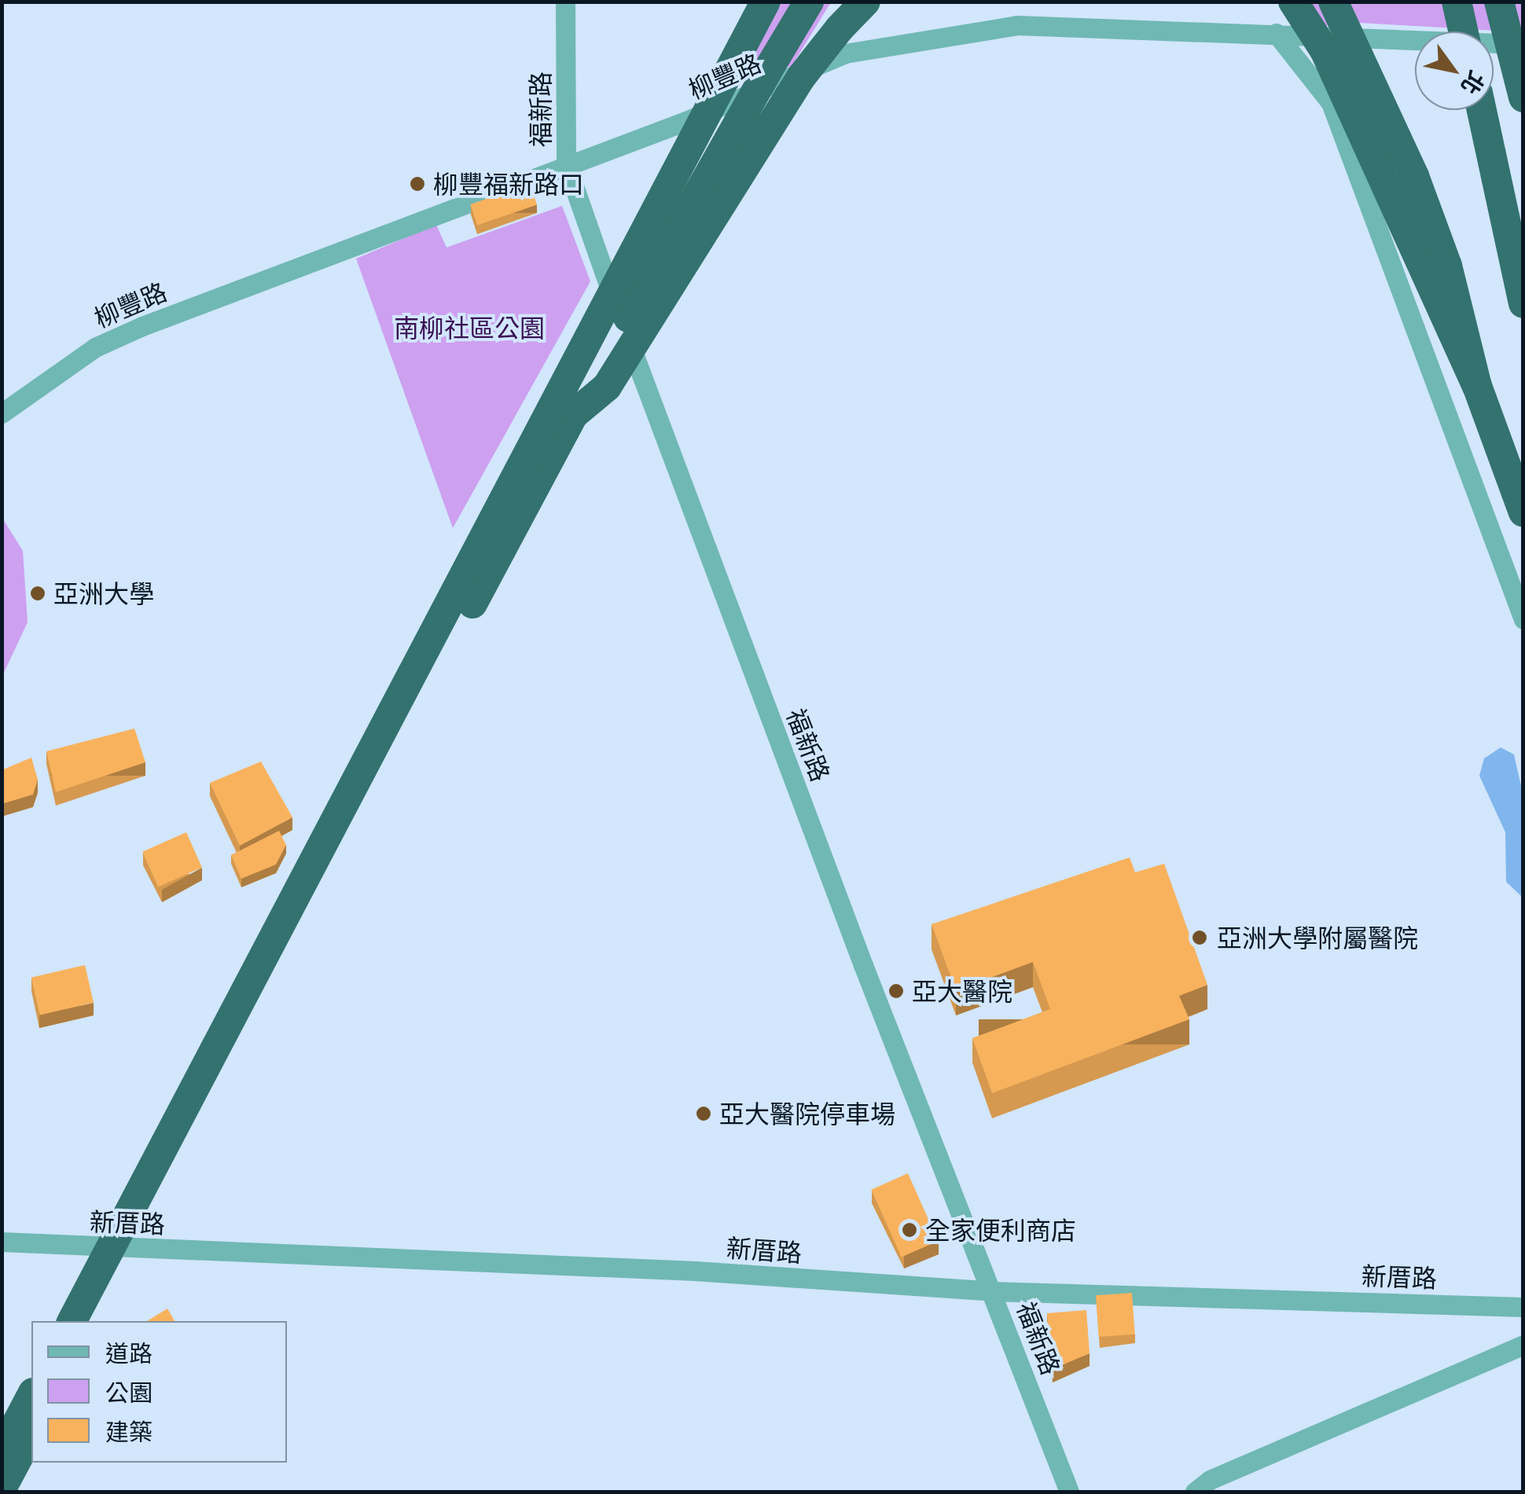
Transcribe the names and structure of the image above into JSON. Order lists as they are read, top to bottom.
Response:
{
  "streets": {
    "street": ["柳豐路", "福新路", "新厝路"]
  },
  "crossings": [
    ["柳豐路", "福新路"],
    ["福新路", "新厝路"]
  ],
  "parks": ["南柳社區公園"],
  "places": [
    "柳豐福新路口",
    "亞洲大學",
    "亞洲大學附屬醫院",
    "亞大醫院",
    "亞大醫院停車場",
    "全家便利商店"
  ],
  "legend": ["道路", "公園", "建築"],
  "north": "bottom right"
}
